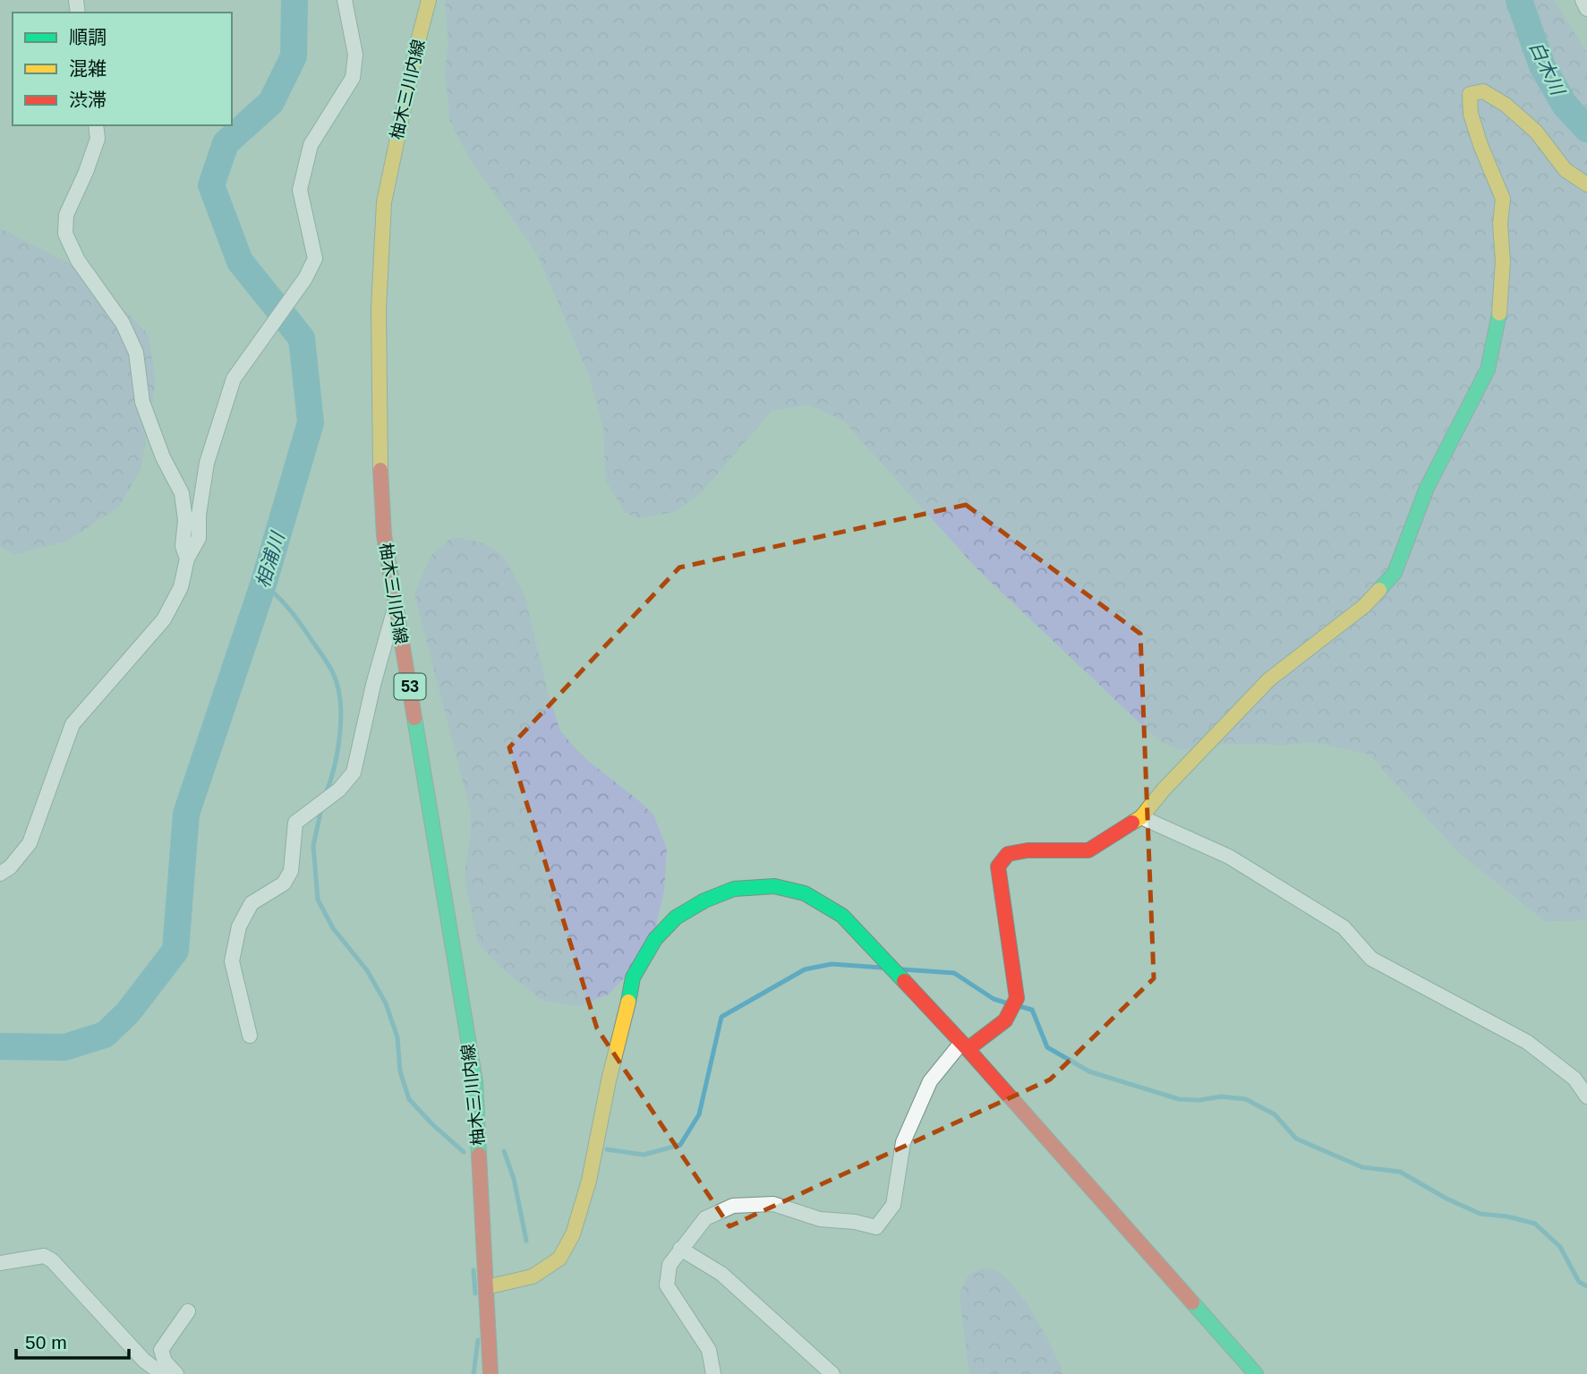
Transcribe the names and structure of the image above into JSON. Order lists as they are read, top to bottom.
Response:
{
  "streets": {
    "street": ["柚木三川内線", "53"]
  },
  "water": ["白木川", "相浦川"],
  "legend": ["順調", "混雑", "渋滞"],
  "scale_bar": "50 m"
}
